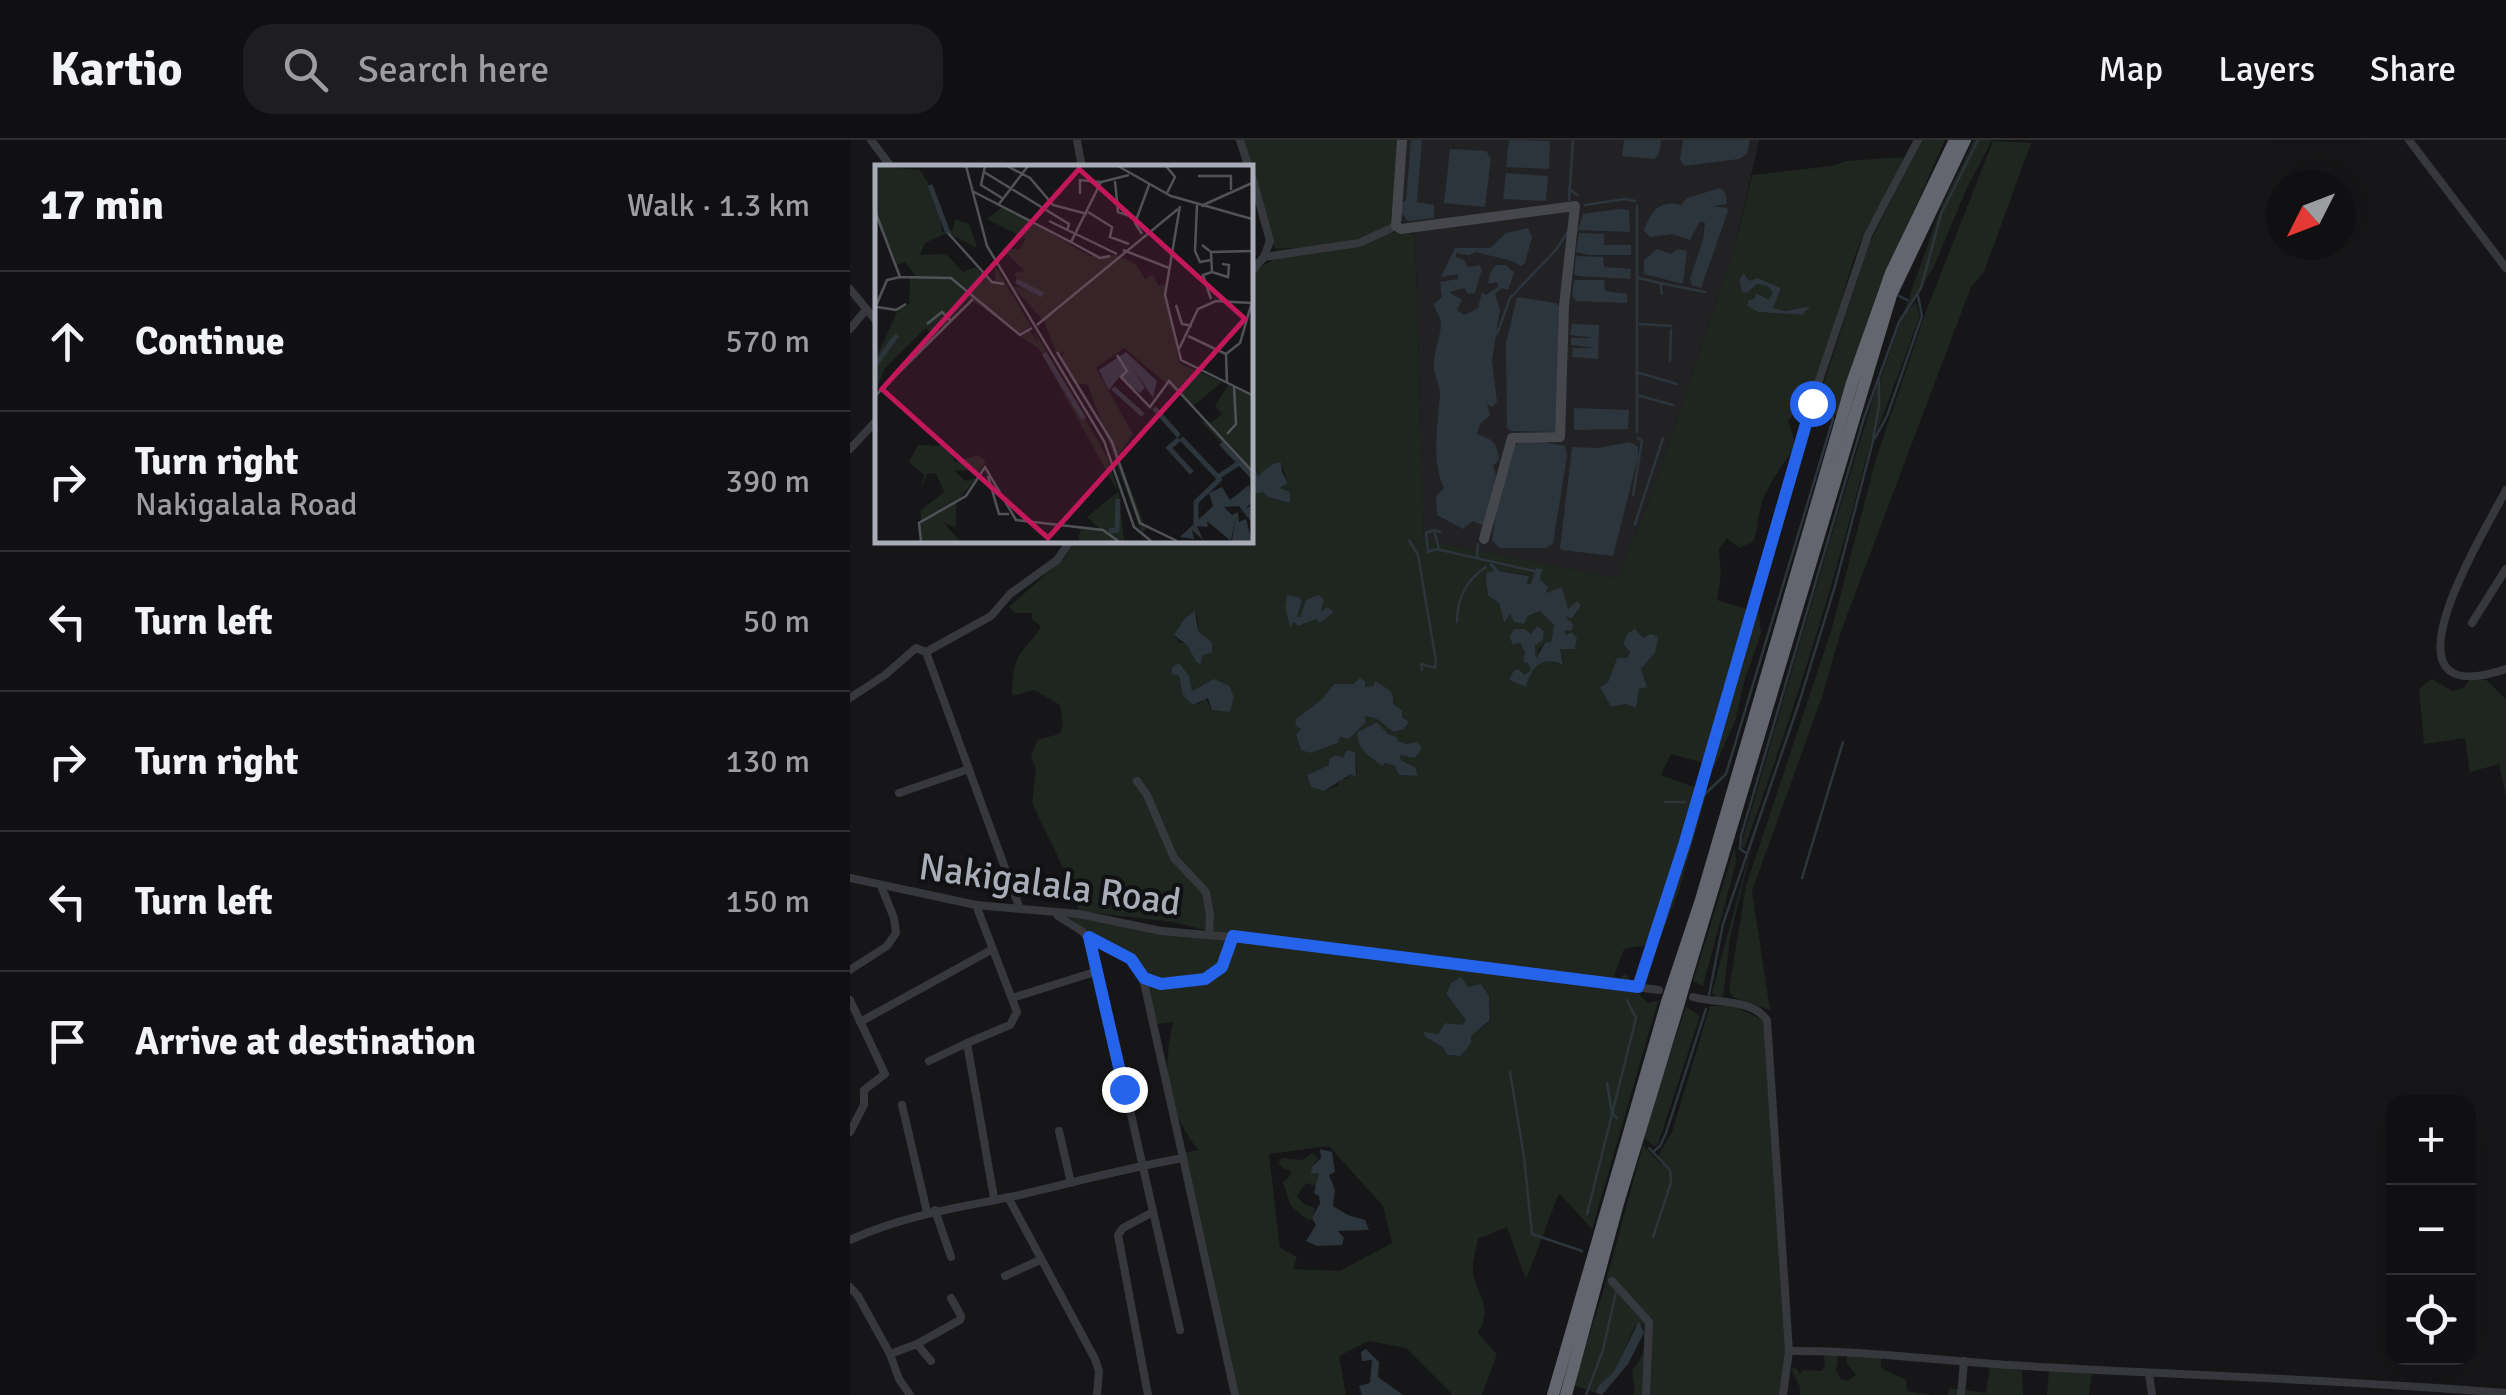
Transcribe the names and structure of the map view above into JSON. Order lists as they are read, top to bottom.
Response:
{
  "streets": {
    "street": ["Nakigalala Road"]
  },
  "north": "bottom left",
  "page": {
    "header": "Kartio",
    "search": "Search here",
    "nav": ["Map", "Layers", "Share"],
    "heading": ["17 min", "Walk · 1.3 km"],
    "list": [
      ["Continue", "570 m"],
      ["Turn right", "Nakigalala Road", "390 m"],
      ["Turn left", "50 m"],
      ["Turn right", "130 m"],
      ["Turn left", "150 m"],
      "Arrive at destination"
    ],
    "map_buttons": ["+", "−"]
  }
}
